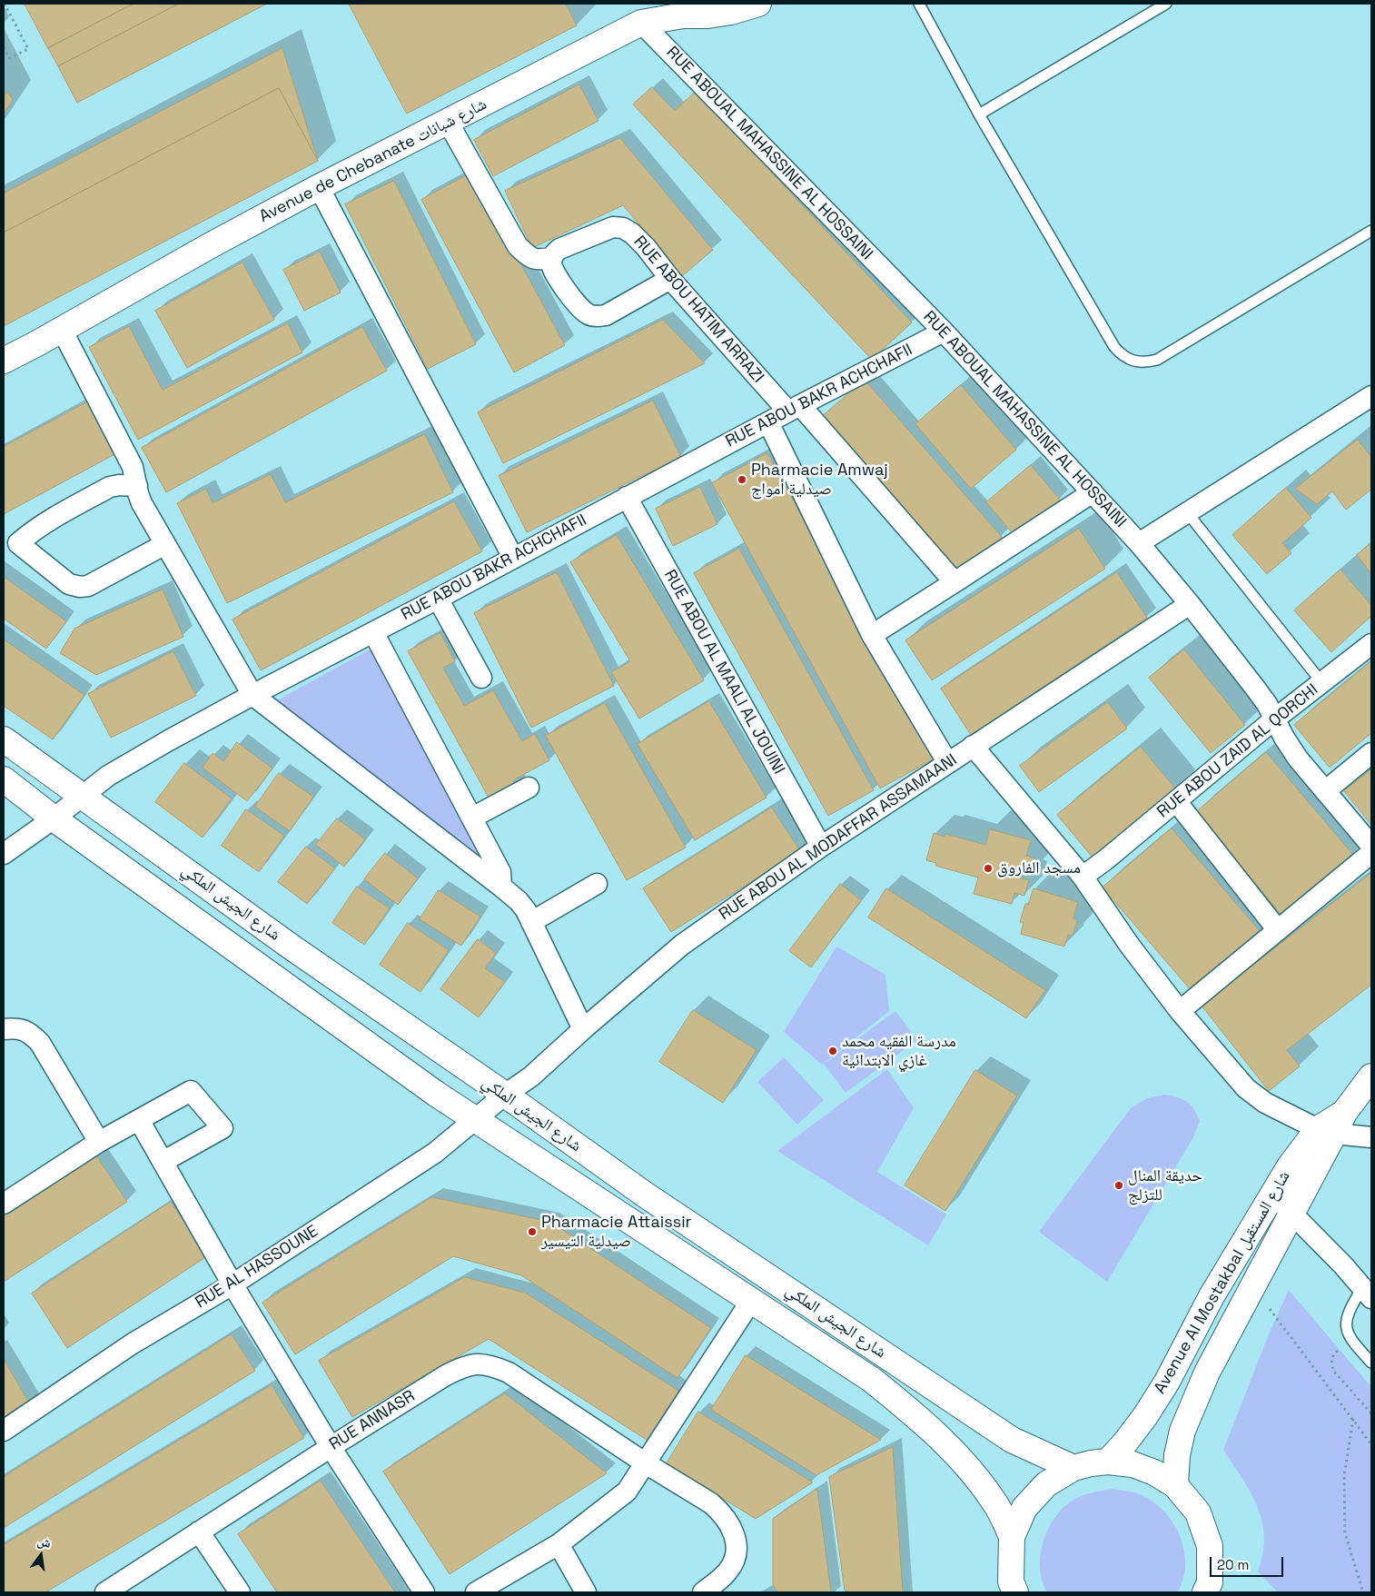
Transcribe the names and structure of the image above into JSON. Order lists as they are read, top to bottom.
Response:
{
  "streets": {
    "main road": ["Avenue de Chebanate شارع شبانات", "شارع الجيش الملكي", "Avenue Al Mostakbal شارع المستقبل"],
    "street": [
      "RUE ABOUAL MAHASSINE AL HOSSAINI",
      "RUE ABOU HATIM ARRAZI",
      "RUE ABOU BAKR ACHCHAFII",
      "RUE ABOU AL MAALI AL JOUINI",
      "RUE ABOU ZAID AL QORCHI",
      "RUE ABOU AL MODAFFAR ASSAMAANI",
      "RUE AL HASSOUNE",
      "RUE ANNASR"
    ]
  },
  "crossings": [
    ["RUE ABOUAL MAHASSINE AL HOSSAINI", "Avenue de Chebanate شارع شبانات"],
    ["RUE ABOUAL MAHASSINE AL HOSSAINI", "RUE ABOU BAKR ACHCHAFII"],
    ["RUE ABOUAL MAHASSINE AL HOSSAINI", "RUE ABOU ZAID AL QORCHI"],
    ["RUE ABOUAL MAHASSINE AL HOSSAINI", "RUE ABOU AL MODAFFAR ASSAMAANI"],
    ["RUE ABOU HATIM ARRAZI", "RUE ABOU BAKR ACHCHAFII"],
    ["RUE ABOU BAKR ACHCHAFII", "RUE ABOU AL MAALI AL JOUINI"],
    ["RUE ABOU BAKR ACHCHAFII", "شارع الجيش الملكي"],
    ["RUE ABOU AL MAALI AL JOUINI", "RUE ABOU AL MODAFFAR ASSAMAANI"],
    ["RUE ABOU AL MODAFFAR ASSAMAANI", "شارع الجيش الملكي"],
    ["RUE ABOU AL MODAFFAR ASSAMAANI", "RUE AL HASSOUNE"],
    ["شارع الجيش الملكي", "RUE AL HASSOUNE"]
  ],
  "places": [
    "Pharmacie Amwaj صيدلية أمواج",
    "مسجد الفاروق",
    "مدرسة الفقيه محمد غازي الابتدائية",
    "حديقة المنال للتزلج",
    "Pharmacie Attaissir صيدلية التيسير"
  ],
  "scale_bar": "20 m",
  "north": "top"
}
